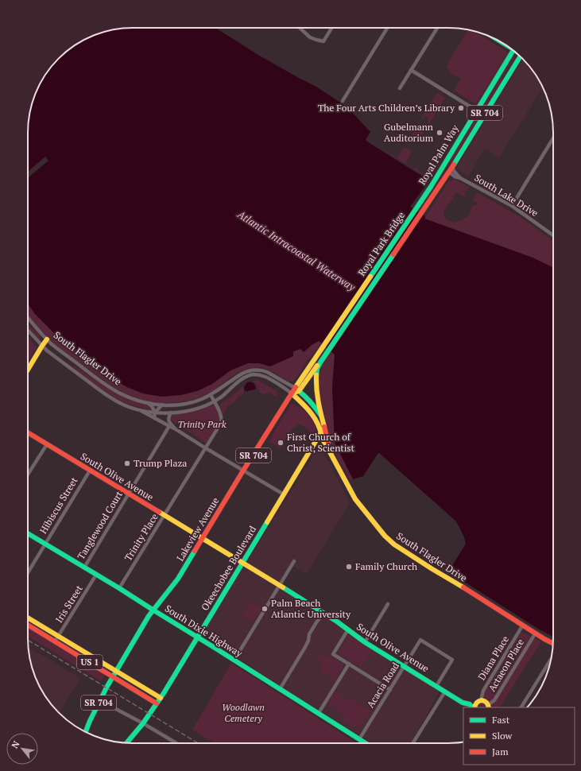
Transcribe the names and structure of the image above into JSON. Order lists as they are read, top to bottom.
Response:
{
  "streets": {
    "main road": [
      "SR 704",
      "Royal Palm Way",
      "Royal Park Bridge",
      "South Flagler Drive",
      "South Olive Avenue",
      "Lakeview Avenue",
      "Okeechobee Boulevard",
      "South Dixie Highway",
      "US 1"
    ],
    "street": [
      "South Lake Drive",
      "Hibiscus Street",
      "Tanglewood Court",
      "Trinity Place",
      "Iris Street",
      "Diana Place",
      "Actaeon Place",
      "Acacia Road"
    ]
  },
  "crossings": [
    ["SR 704", "Royal Park Bridge"],
    ["SR 704", "South Flagler Drive"],
    ["SR 704", "Lakeview Avenue"],
    ["SR 704", "US 1"],
    ["Royal Palm Way", "South Lake Drive"],
    ["Royal Palm Way", "Royal Park Bridge"],
    ["Royal Park Bridge", "South Flagler Drive"],
    ["South Flagler Drive", "Lakeview Avenue"],
    ["South Flagler Drive", "Trinity Place"],
    ["South Flagler Drive", "Okeechobee Boulevard"],
    ["South Flagler Drive", "Diana Place"],
    ["South Flagler Drive", "Actaeon Place"],
    ["South Olive Avenue", "Hibiscus Street"],
    ["South Olive Avenue", "Tanglewood Court"],
    ["South Olive Avenue", "Lakeview Avenue"],
    ["South Olive Avenue", "Trinity Place"],
    ["South Olive Avenue", "Okeechobee Boulevard"],
    ["South Olive Avenue", "Diana Place"],
    ["South Olive Avenue", "Acacia Road"],
    ["Hibiscus Street", "South Dixie Highway"],
    ["Tanglewood Court", "South Dixie Highway"],
    ["Lakeview Avenue", "South Dixie Highway"],
    ["Lakeview Avenue", "US 1"],
    ["Trinity Place", "South Dixie Highway"],
    ["Okeechobee Boulevard", "South Dixie Highway"],
    ["Okeechobee Boulevard", "US 1"],
    ["Iris Street", "South Dixie Highway"],
    ["Iris Street", "US 1"],
    ["South Dixie Highway", "Acacia Road"]
  ],
  "water": ["Atlantic Intracoastal Waterway"],
  "parks": ["Trinity Park", "Woodlawn Cemetery"],
  "places": [
    "The Four Arts Children’s Library",
    "Gubelmann Auditorium",
    "First Church of Christ, Scientist",
    "Trump Plaza",
    "Family Church",
    "Palm Beach Atlantic University"
  ],
  "legend": ["Fast", "Slow", "Jam"],
  "north": "top left"
}
